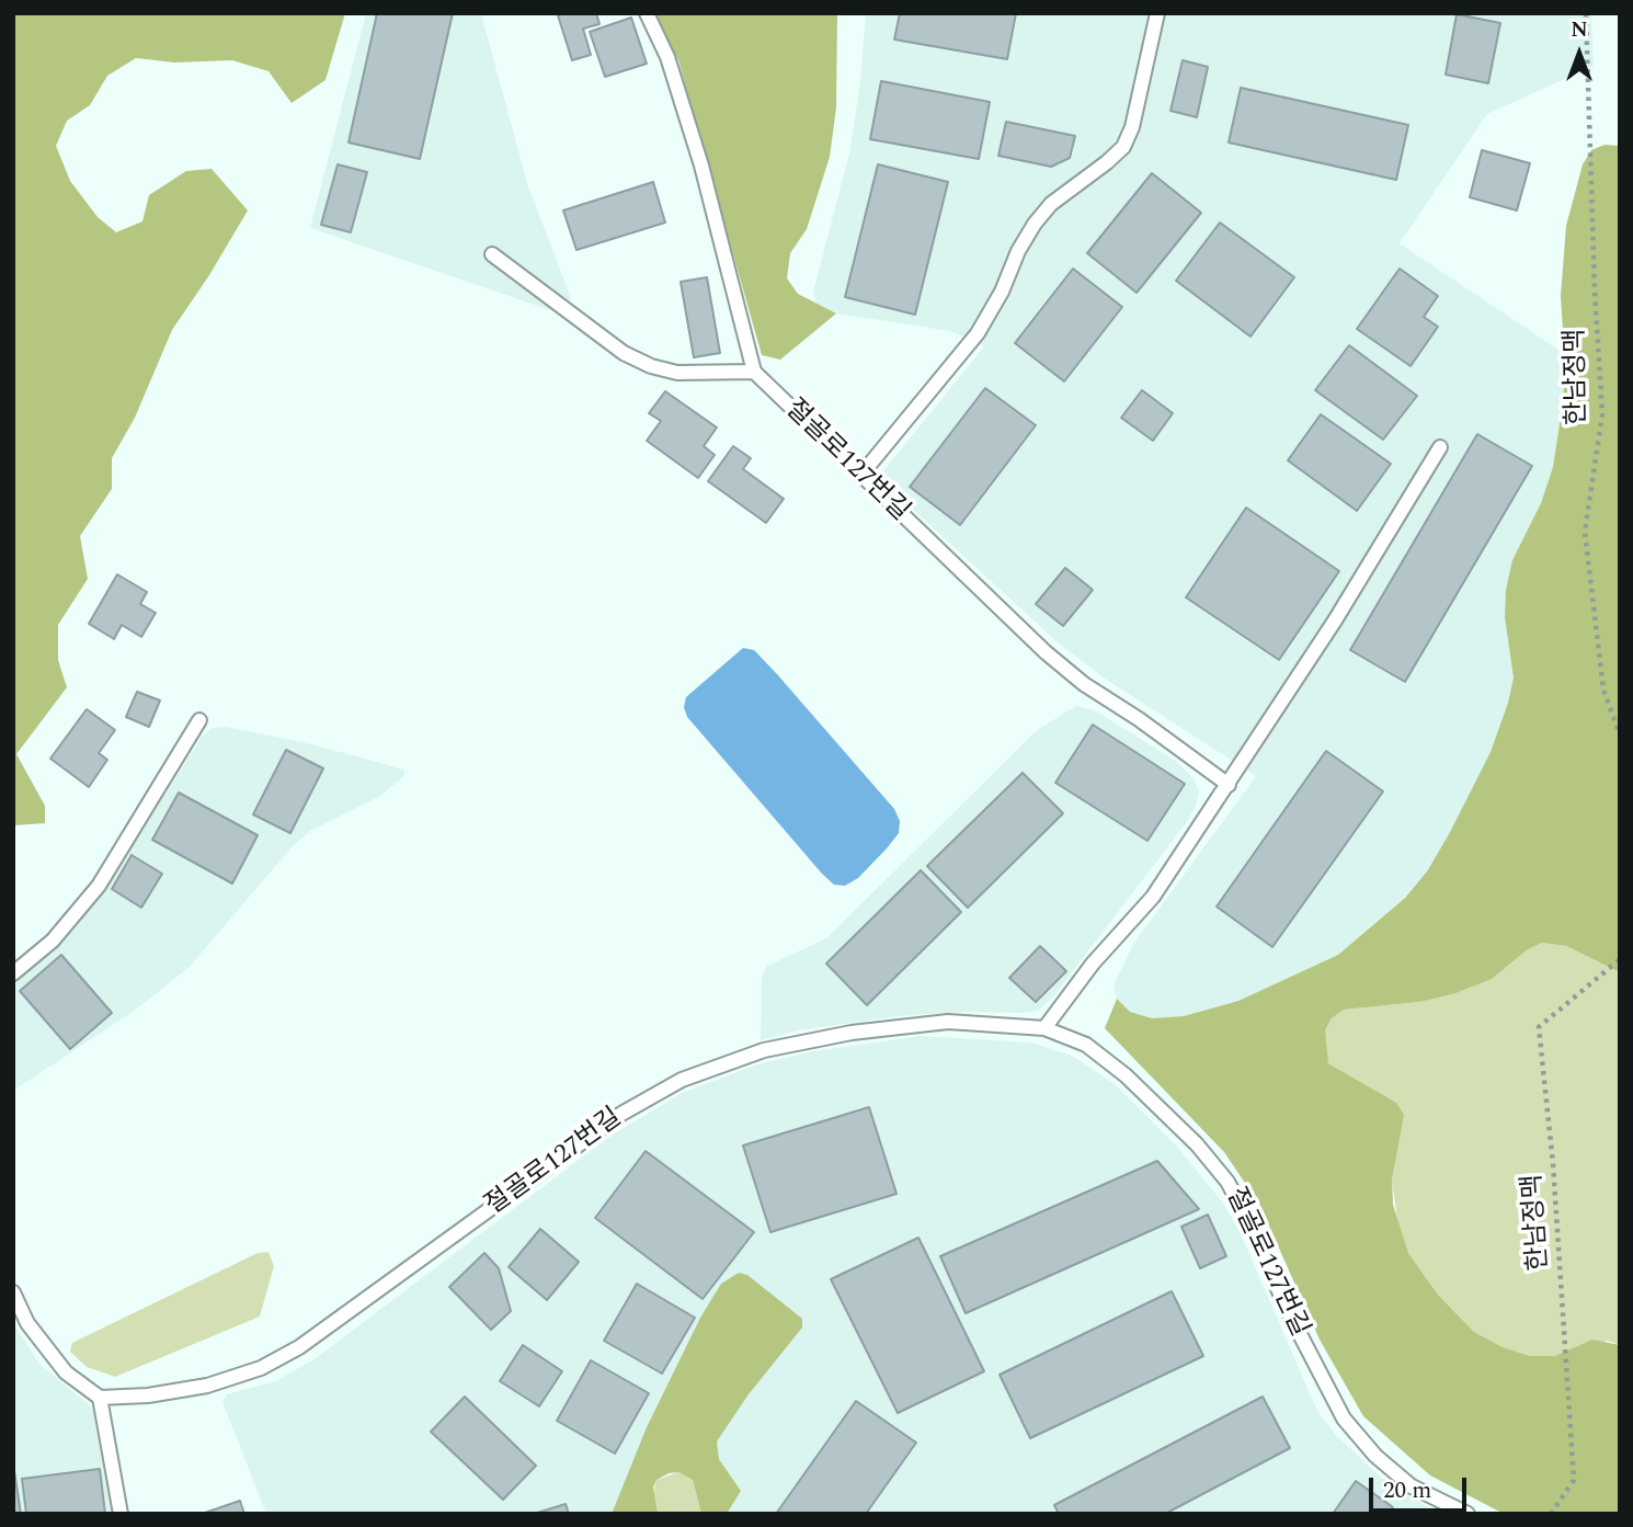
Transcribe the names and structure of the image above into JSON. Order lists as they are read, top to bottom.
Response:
{
  "streets": {
    "lane": ["절골로127번길"],
    "path": ["한남정맥"]
  },
  "scale_bar": "20 m",
  "north": "top"
}
